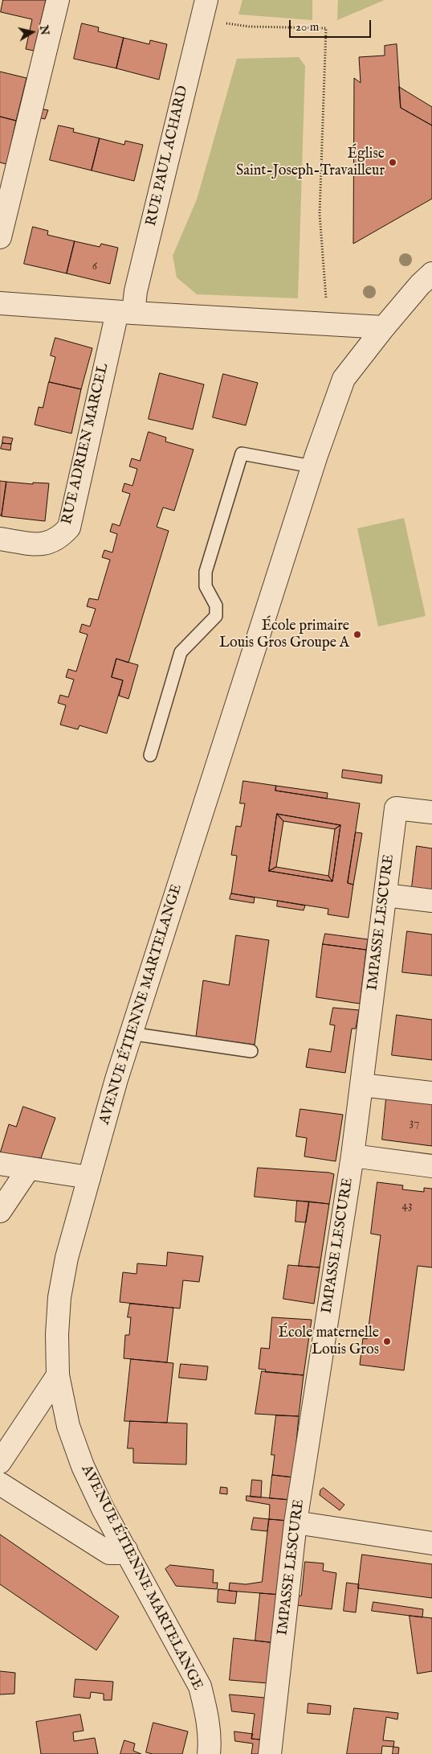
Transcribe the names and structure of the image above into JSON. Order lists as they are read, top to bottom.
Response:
{
  "streets": {
    "street": [
      "RUE PAUL ACHARD",
      "RUE ADRIEN MARCEL",
      "IMPASSE LESCURE",
      "AVENUE ÉTIENNE MARTELANGE"
    ]
  },
  "crossings": [
    ["RUE PAUL ACHARD", "RUE ADRIEN MARCEL"]
  ],
  "places": ["Église Saint-Joseph-Travailleur", "École primaire Louis Gros Groupe A", "École maternelle Louis Gros"],
  "house_numbers": ["6", "37", "43"],
  "scale_bar": "20 m",
  "north": "right"
}
